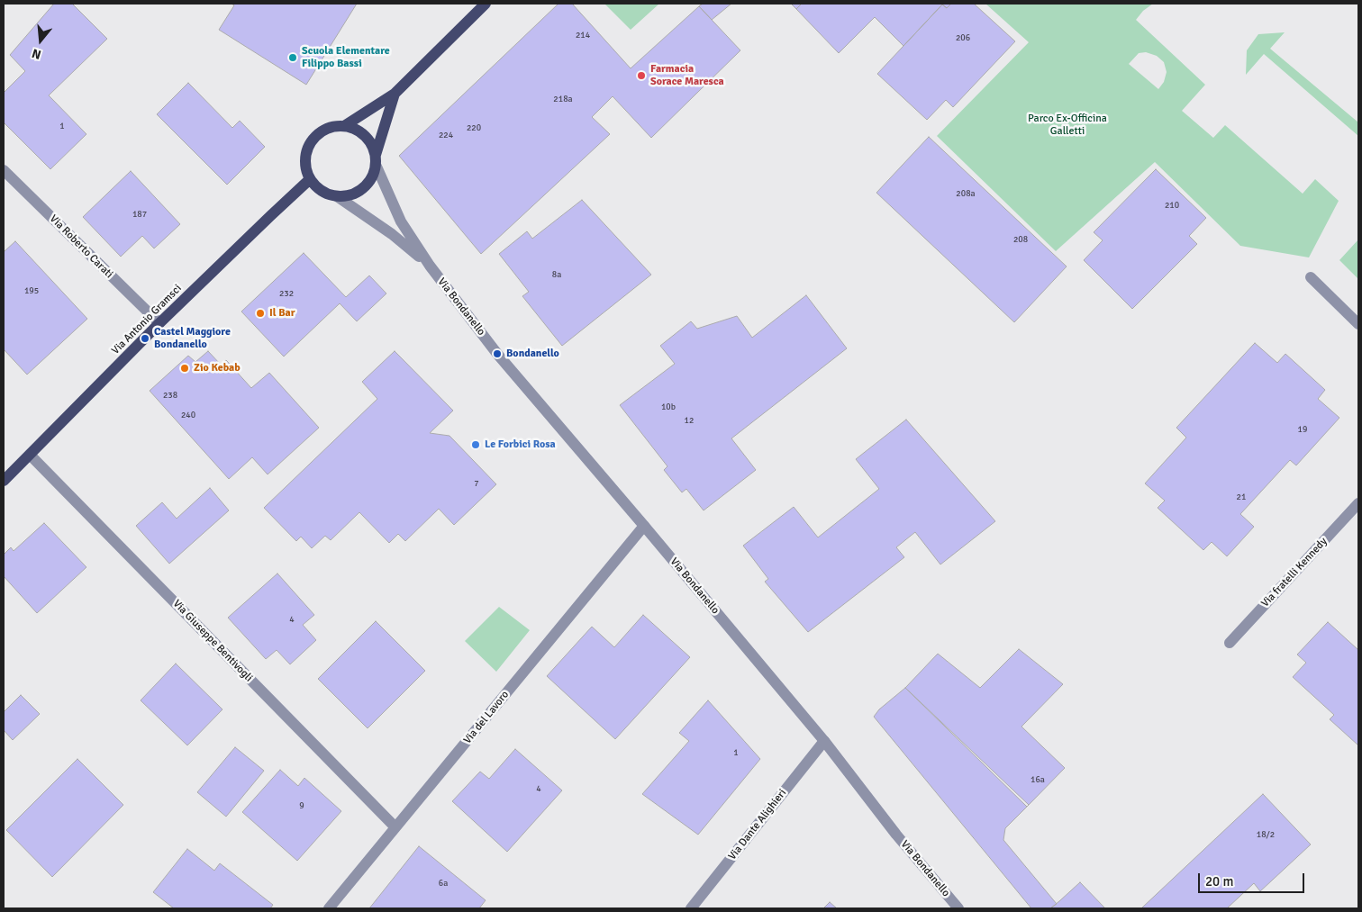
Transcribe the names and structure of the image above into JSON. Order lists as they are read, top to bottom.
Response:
{
  "streets": {
    "main road": ["Via Antonio Gramsci"],
    "street": [
      "Via Roberto Carati",
      "Via Bondanello",
      "Via fratelli Kennedy",
      "Via Giuseppe Bentivogli",
      "Via del Lavoro",
      "Via Dante Alighieri"
    ]
  },
  "crossings": [
    ["Via Roberto Carati", "Via Antonio Gramsci"],
    ["Via Bondanello", "Via Antonio Gramsci"],
    ["Via Bondanello", "Via del Lavoro"],
    ["Via Bondanello", "Via Dante Alighieri"],
    ["Via Antonio Gramsci", "Via Giuseppe Bentivogli"],
    ["Via Giuseppe Bentivogli", "Via del Lavoro"]
  ],
  "parks": ["Parco Ex-Officina Galletti"],
  "places": [
    "Scuola Elementare Filippo Bassi",
    "Farmacia Sorace Maresca",
    "Il Bar",
    "Castel Maggiore Bondanello",
    "Bondanello",
    "Zio Kebab",
    "Le Forbici Rosa"
  ],
  "house_numbers": [
    "214",
    "206",
    "218a",
    "1",
    "220",
    "224",
    "208a",
    "210",
    "187",
    "208",
    "8a",
    "195",
    "232",
    "238",
    "10b",
    "240",
    "12",
    "19",
    "7",
    "21",
    "4",
    "1",
    "16a",
    "4",
    "9",
    "18/2",
    "6a"
  ],
  "scale_bar": "20 m",
  "north": "bottom"
}
